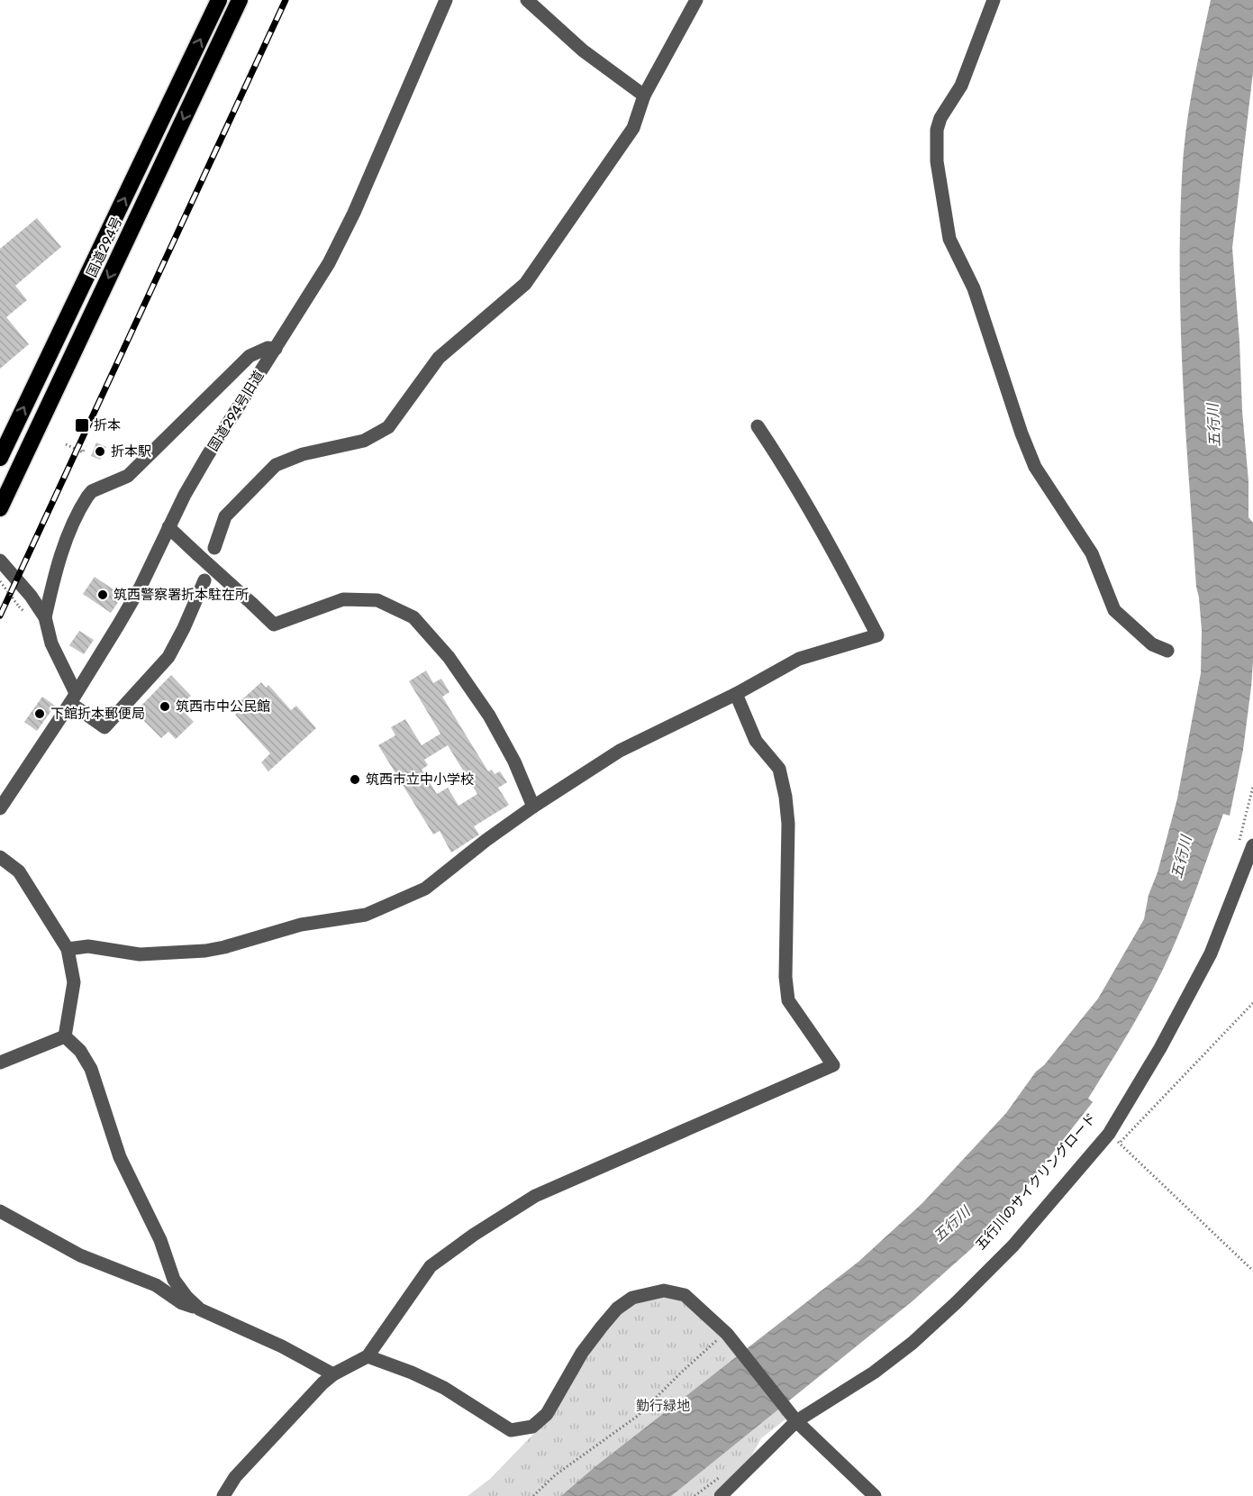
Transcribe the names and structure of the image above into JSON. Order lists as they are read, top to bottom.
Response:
{
  "streets": {
    "highway": ["国道294号"],
    "street": ["国道294号旧道"]
  },
  "water": ["五行川"],
  "parks": ["勤行緑地"],
  "places": {
    "transit": ["折本"],
    "other": [
      "折本駅",
      "筑西警察署折本駐在所",
      "筑西市中公民館",
      "下館折本郵便局",
      "筑西市立中小学校"
    ]
  }
}
